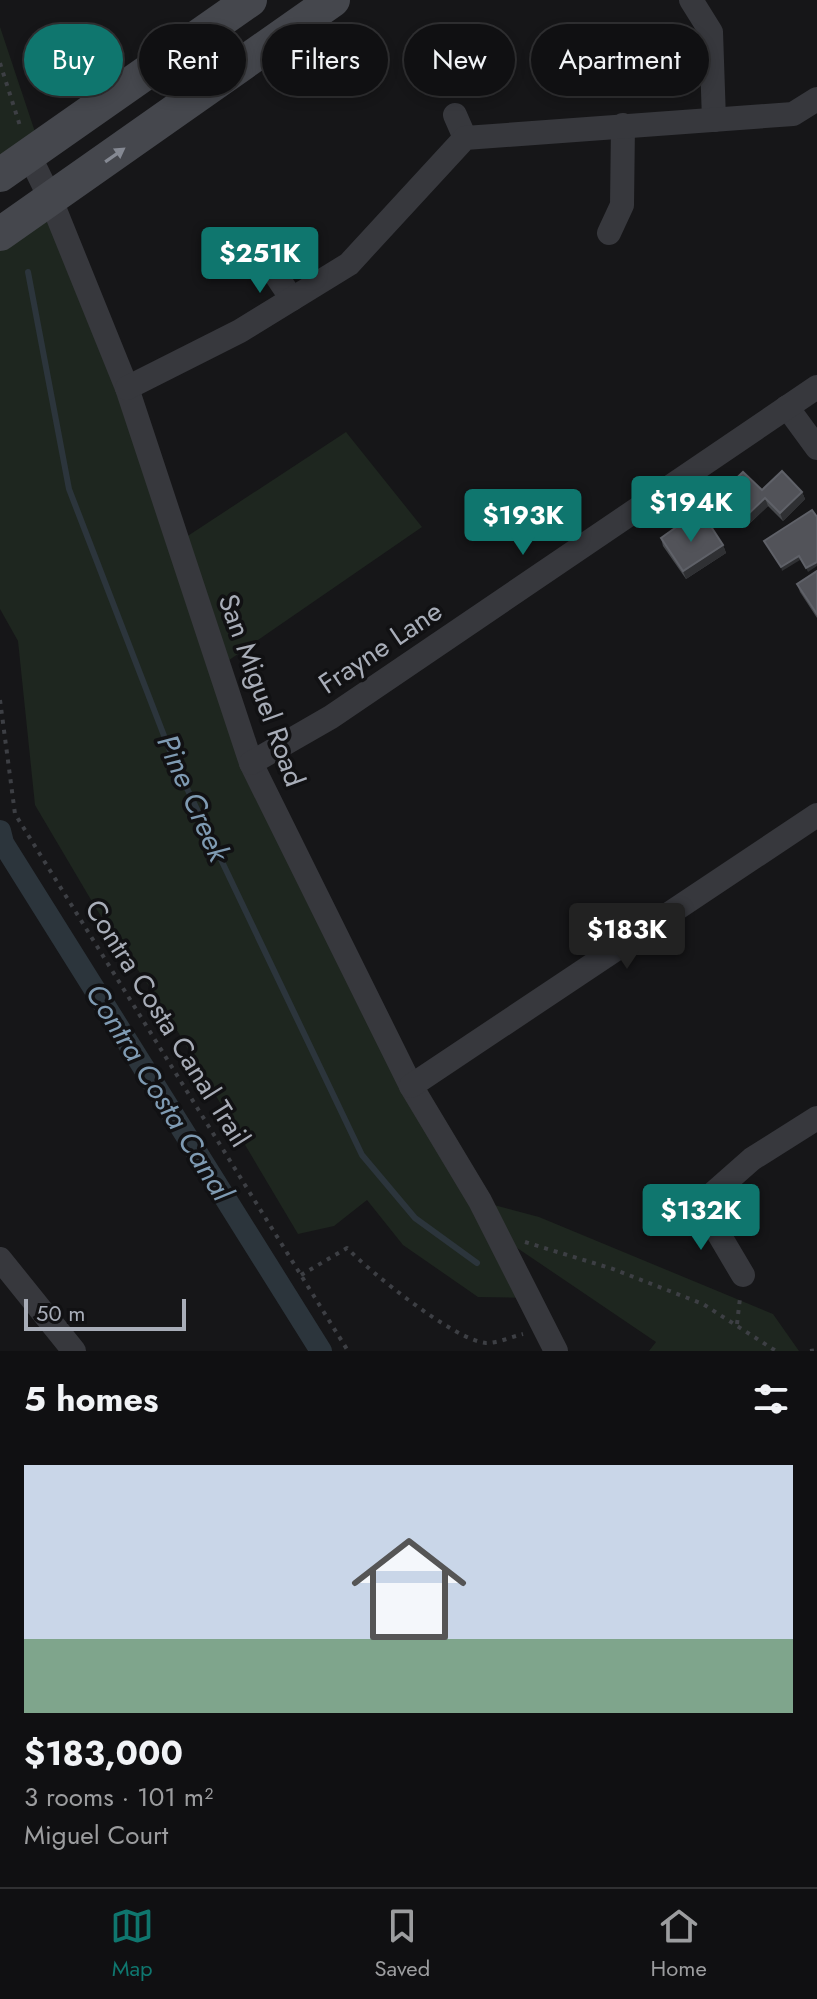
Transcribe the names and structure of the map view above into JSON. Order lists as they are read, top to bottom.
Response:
{
  "streets": {
    "street": ["Frayne Lane", "San Miguel Road"],
    "path": ["Contra Costa Canal Trail"]
  },
  "crossings": [
    ["Frayne Lane", "San Miguel Road"]
  ],
  "water": ["Pine Creek", "Contra Costa Canal"],
  "scale_bar": "50 m",
  "page": {
    "chip": [
      "Buy",
      "Rent",
      "Filters",
      "New",
      "Apartment"
    ],
    "price": [
      "$251K",
      "$194K",
      "$193K",
      "$183K",
      "$132K"
    ],
    "scale": "50 m",
    "heading": "5 homes",
    "list": [
      {
        "name": "$183,000",
        "note": "3 rooms · 101 m² · Miguel Court"
      }
    ],
    "tabs": ["Map", "Saved", "Home"]
  }
}
